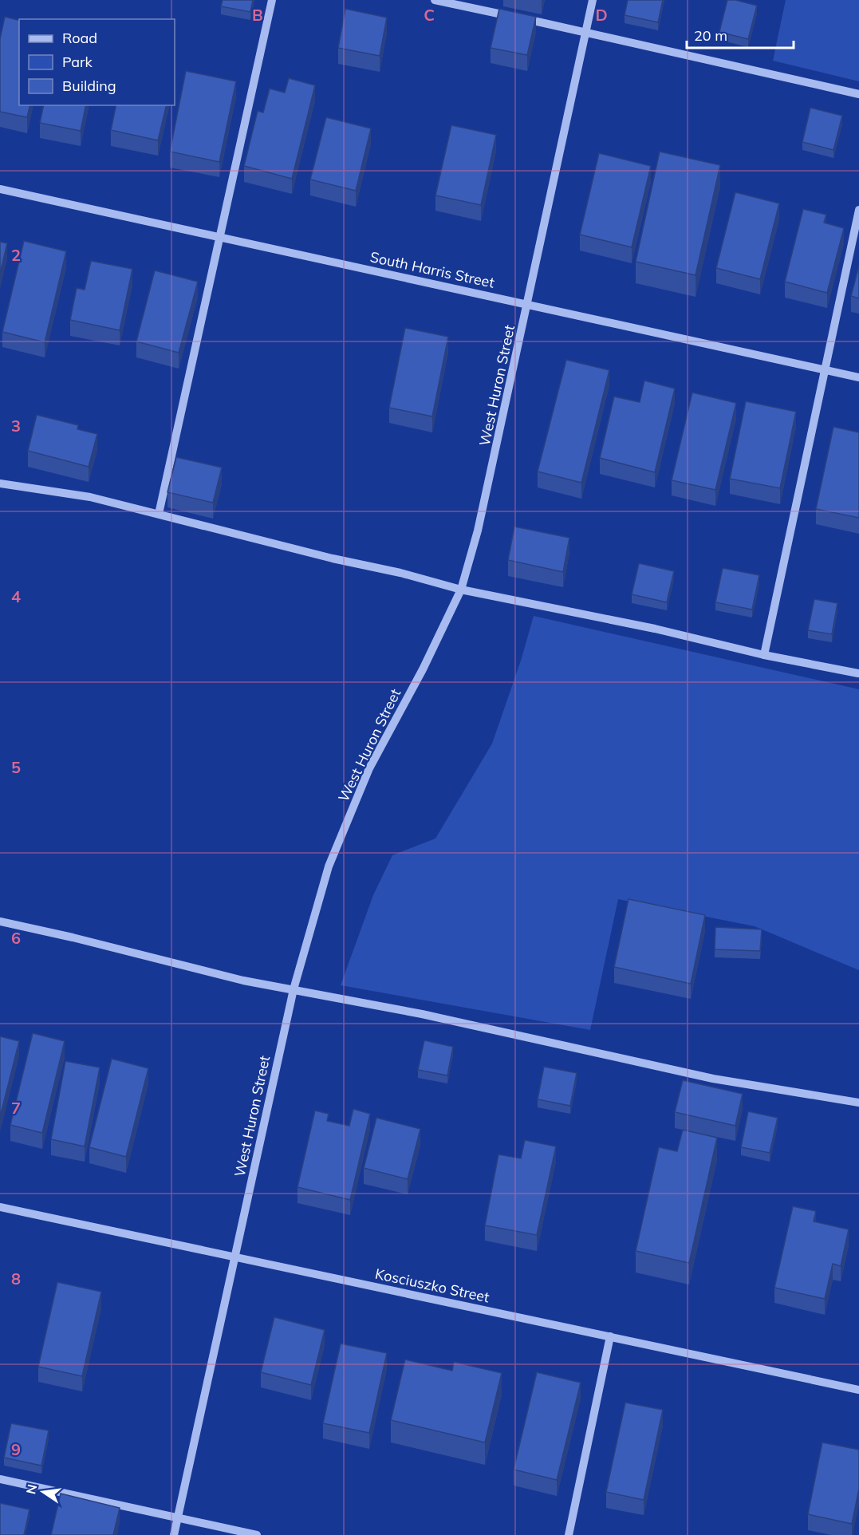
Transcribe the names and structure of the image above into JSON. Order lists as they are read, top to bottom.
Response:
{
  "streets": {
    "street": ["South Harris Street", "West Huron Street", "Kosciuszko Street"]
  },
  "crossings": [
    ["South Harris Street", "West Huron Street"],
    ["West Huron Street", "Kosciuszko Street"]
  ],
  "legend": ["Road", "Park", "Building"],
  "scale_bar": "20 m",
  "north": "left",
  "grid": {
    "columns": ["B", "C", "D"],
    "rows": [
      "2",
      "3",
      "4",
      "5",
      "6",
      "7",
      "8",
      "9"
    ]
  }
}
